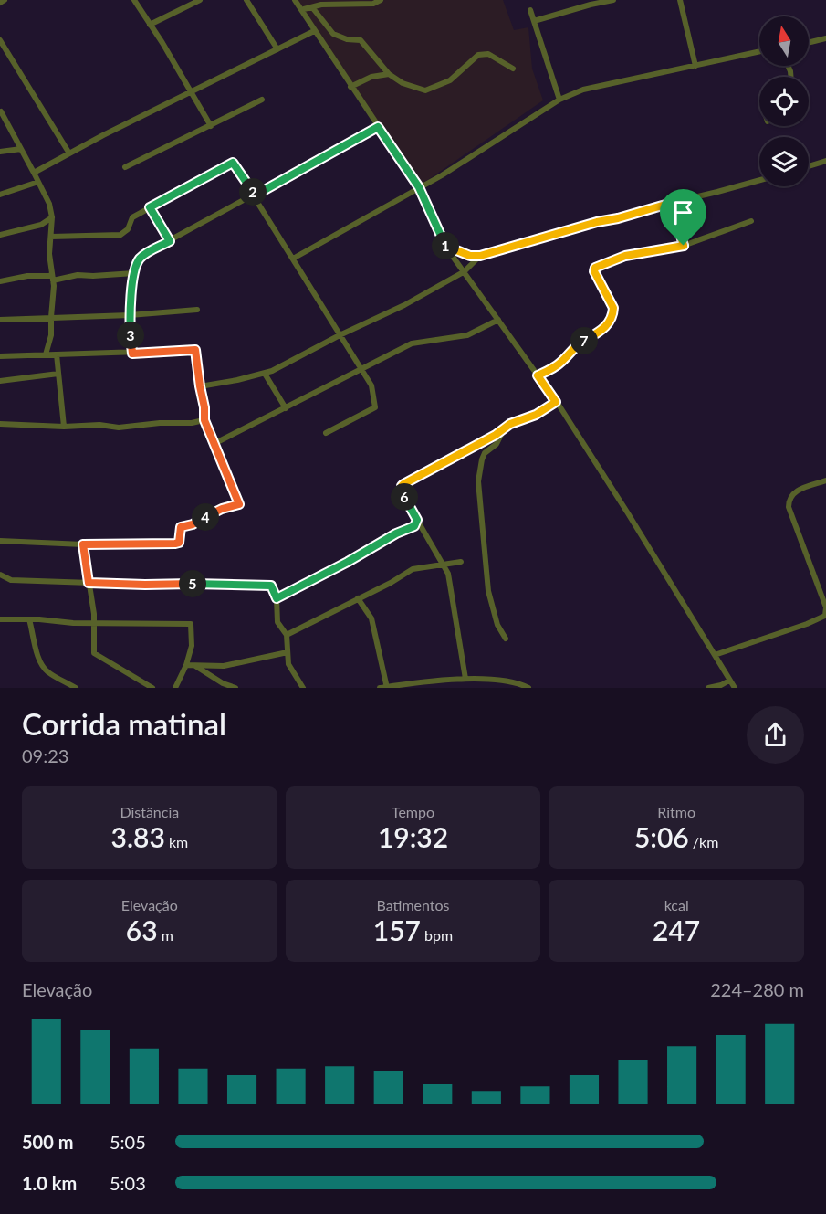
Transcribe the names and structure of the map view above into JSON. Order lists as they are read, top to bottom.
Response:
{
  "north": "top",
  "page": {
    "pins": [
      "2",
      "1",
      "3",
      "7",
      "6",
      "4",
      "5"
    ],
    "heading": ["Corrida matinal", "09:23"],
    "stats": [
      ["Distância", "3.83 km"],
      ["Tempo", "19:32"],
      ["Ritmo", "5:06 /km"],
      ["Elevação", "63 m"],
      ["Batimentos", "157 bpm"],
      ["kcal", "247"]
    ],
    "chart": ["Elevação", "224–280 m"],
    "list": [
      {
        "name": "500 m",
        "note": "5:05"
      },
      {
        "name": "1.0 km",
        "note": "5:03"
      }
    ]
  }
}
